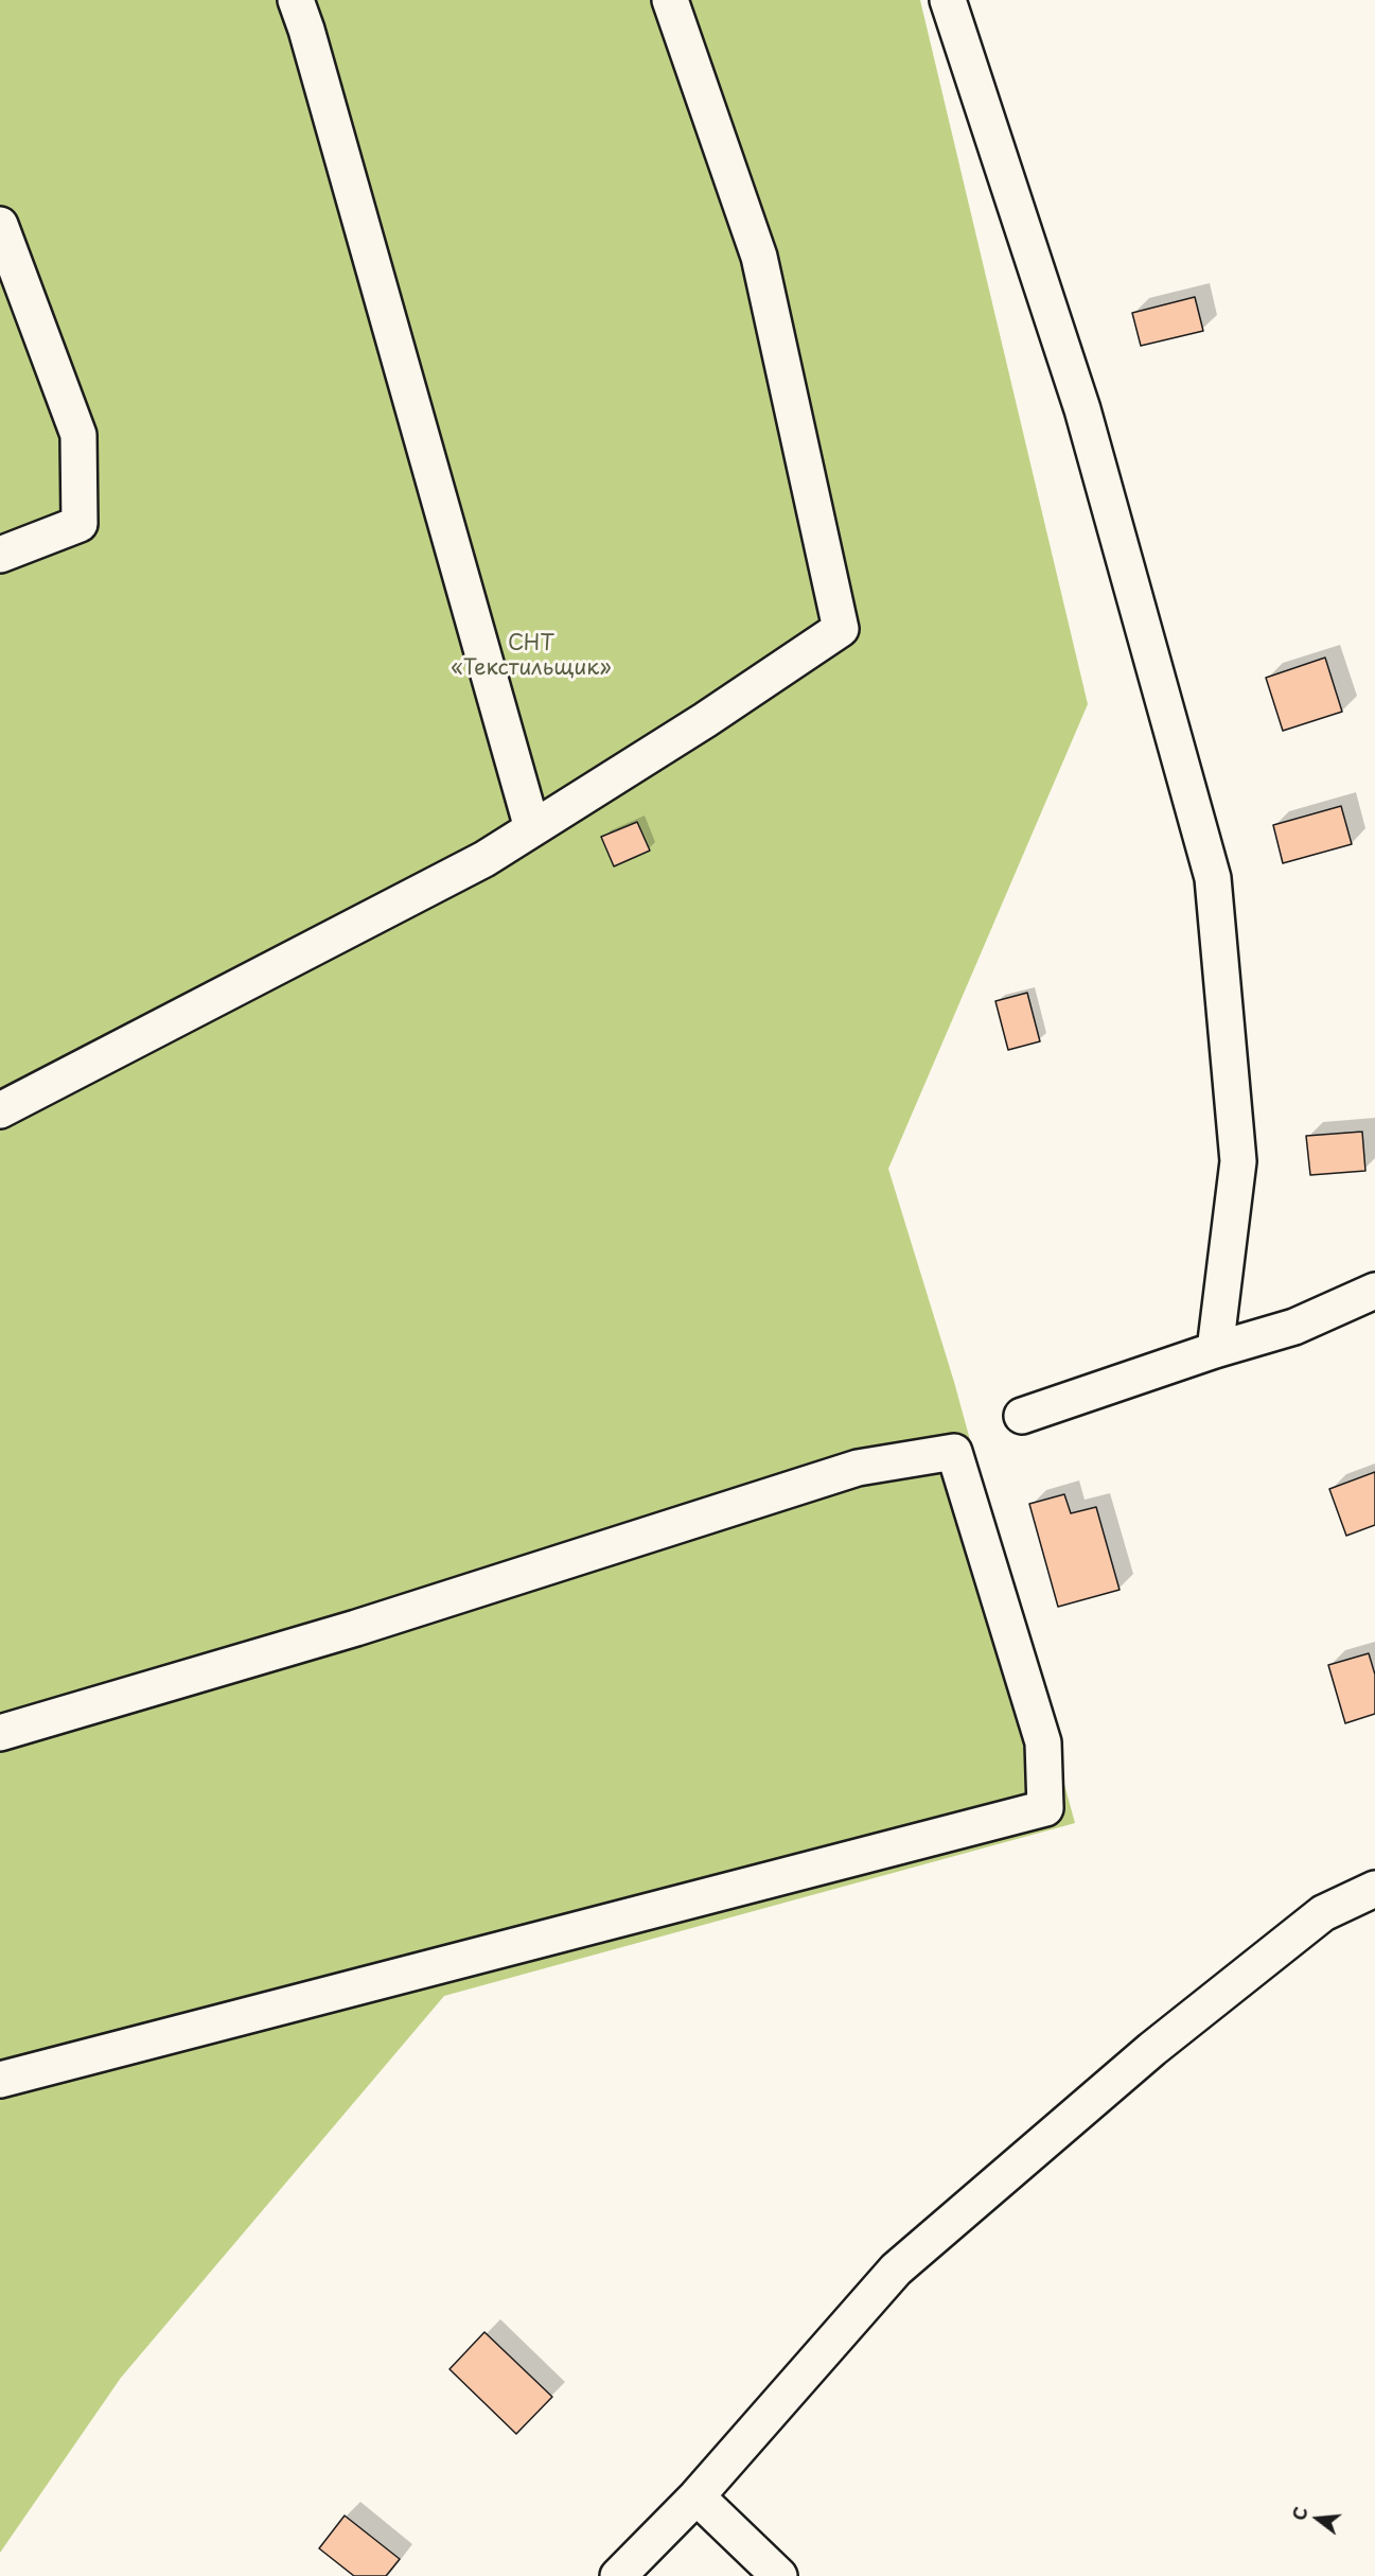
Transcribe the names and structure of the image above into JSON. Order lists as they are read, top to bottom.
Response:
{
  "parks": ["СНТ «Текстильщик»"],
  "north": "left"
}
